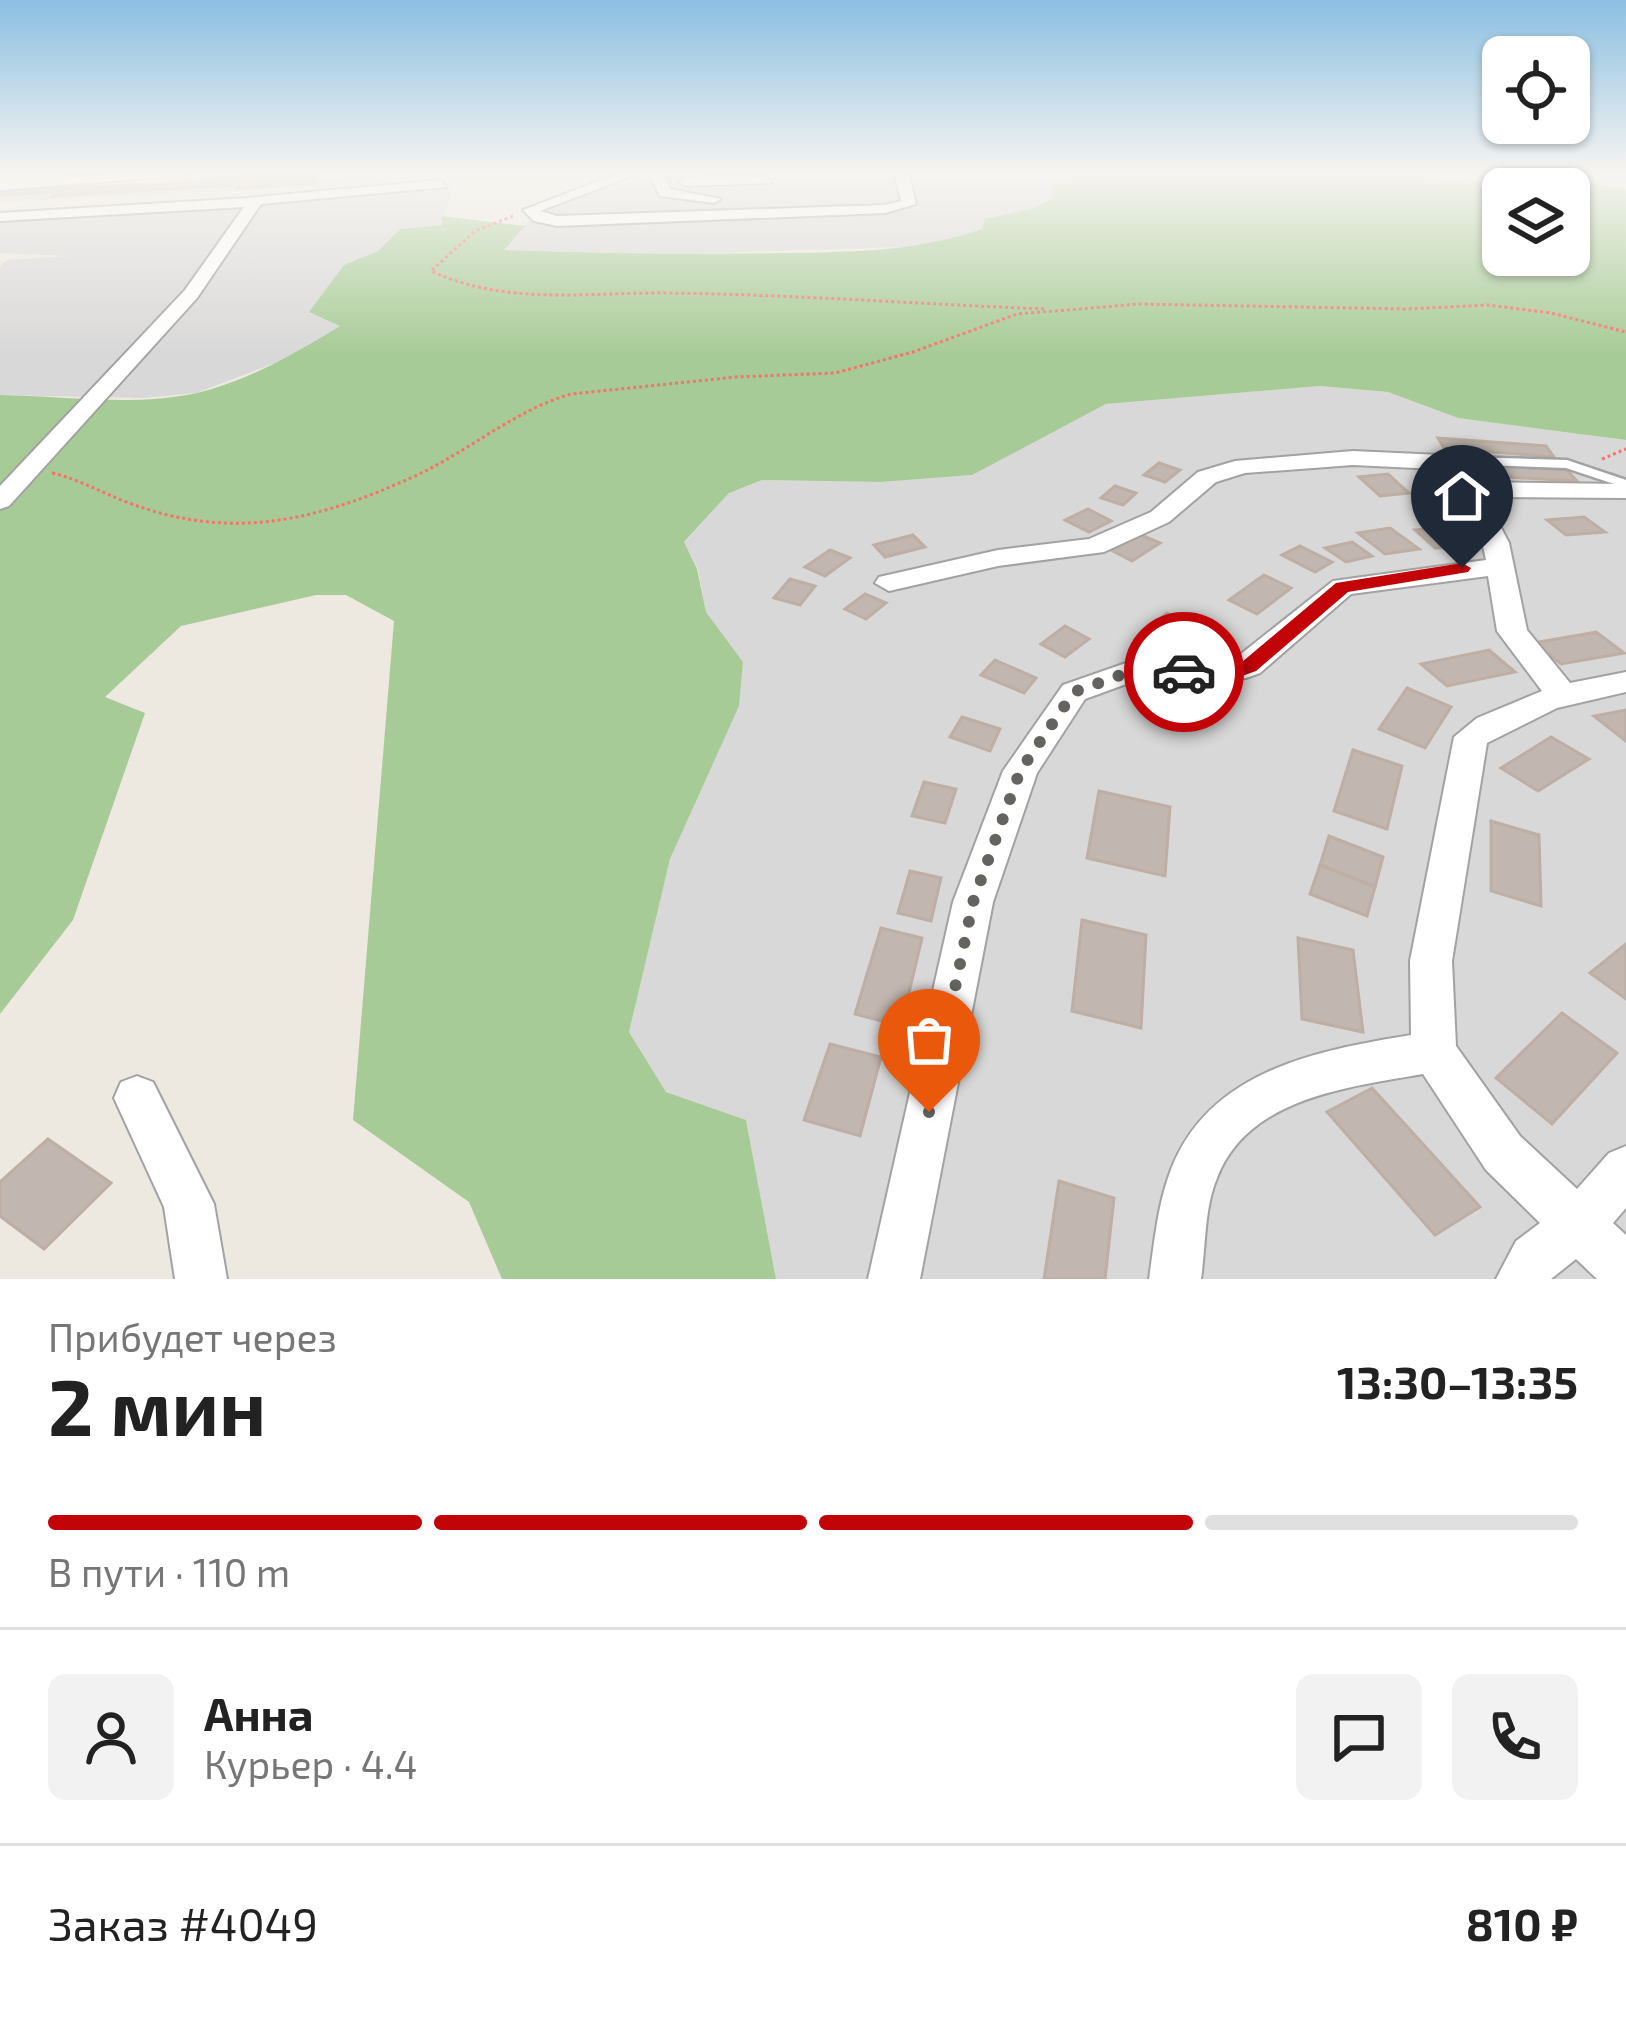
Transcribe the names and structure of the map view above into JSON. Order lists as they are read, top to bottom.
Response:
{
  "page": {
    "heading": ["2 мин", "Прибудет через", "13:30–13:35"],
    "panel": [
      "Анна",
      "Курьер · 4.4",
      "Заказ #4049",
      "810 ₽"
    ],
    "bar": "В пути · 110 m"
  }
}
